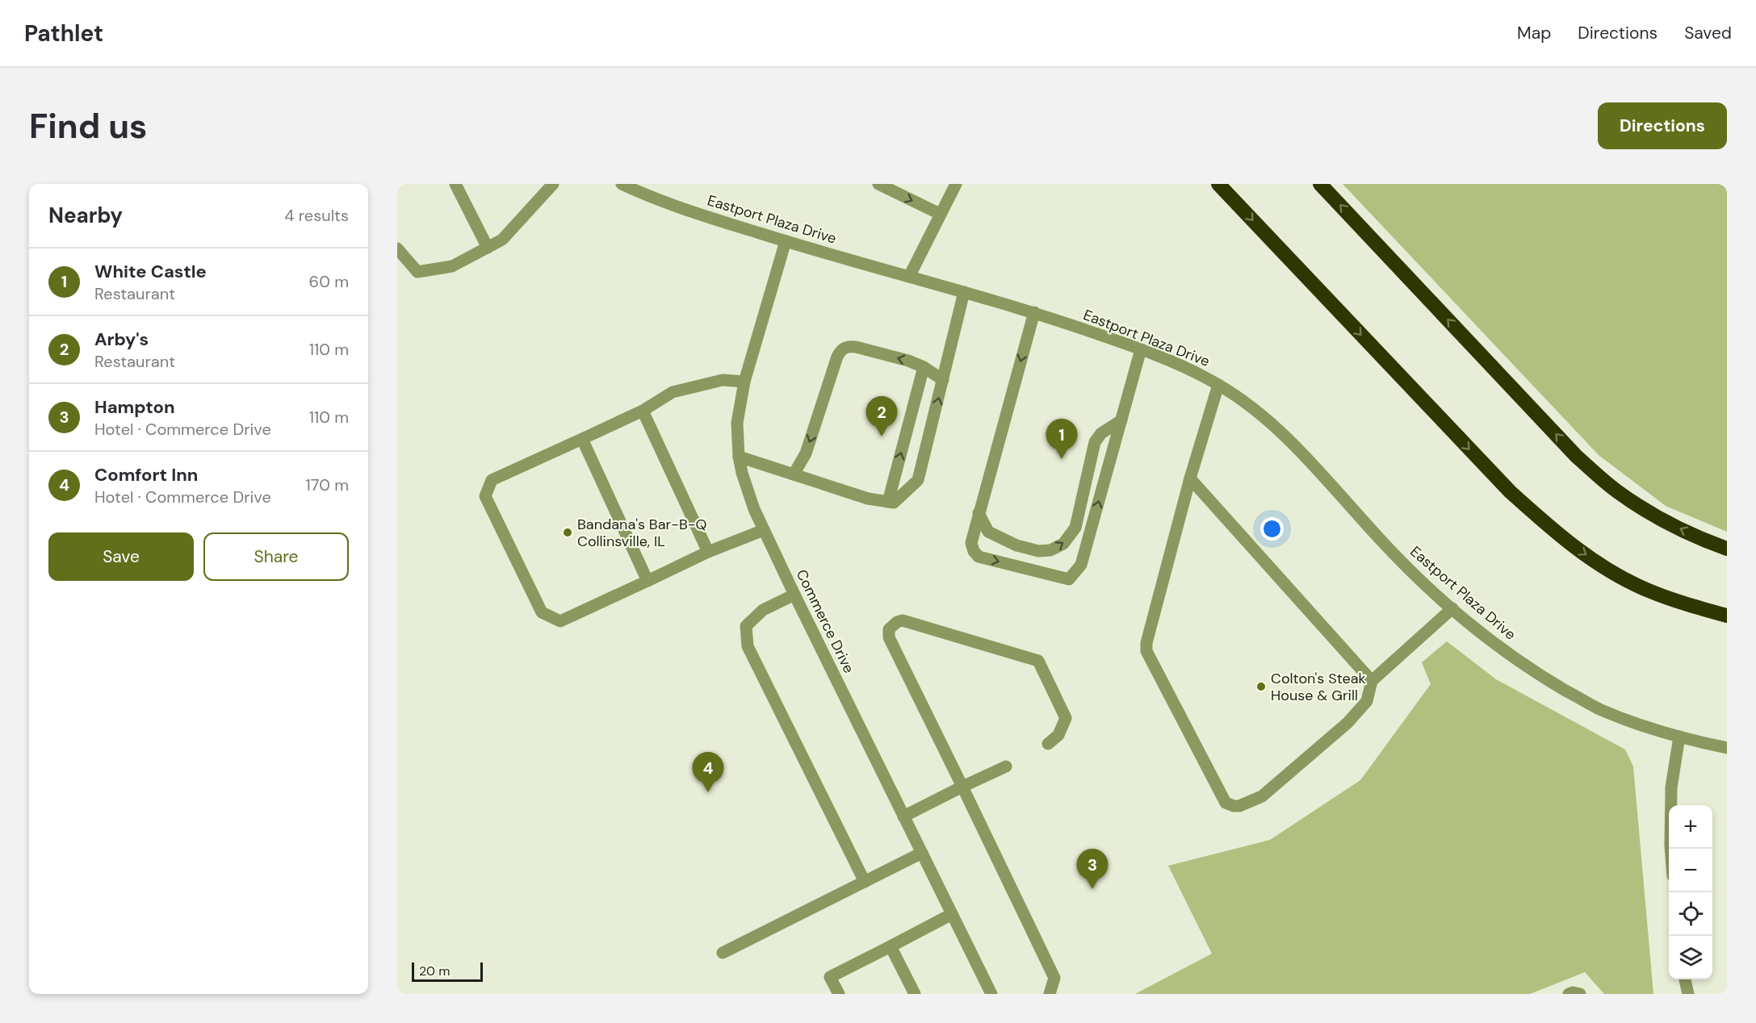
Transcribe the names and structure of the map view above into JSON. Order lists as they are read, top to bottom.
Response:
{
  "streets": {
    "street": ["Eastport Plaza Drive", "Commerce Drive"]
  },
  "crossings": [
    ["Eastport Plaza Drive", "Commerce Drive"]
  ],
  "places": ["Bandana's Bar-B-Q Collinsville, IL", "Colton's Steak House & Grill"],
  "scale_bar": "20 m",
  "page": {
    "header": "Pathlet",
    "nav": ["Map", "Directions", "Saved"],
    "buttons": [
      "Directions",
      ["Save", "Share"]
    ],
    "title": "Find us",
    "heading": ["Nearby", "4 results"],
    "list": [
      {
        "mark": "1",
        "name": "White Castle",
        "note": "Restaurant",
        "value": "60 m"
      },
      {
        "mark": "2",
        "name": "Arby's",
        "note": "Restaurant",
        "value": "110 m"
      },
      {
        "mark": "3",
        "name": "Hampton",
        "note": "Hotel · Commerce Drive",
        "value": "110 m"
      },
      {
        "mark": "4",
        "name": "Comfort Inn",
        "note": "Hotel · Commerce Drive",
        "value": "170 m"
      }
    ],
    "pins": [
      "2",
      "1",
      "4",
      "3"
    ],
    "map_buttons": ["+", "−"],
    "scale": "20 m"
  }
}
